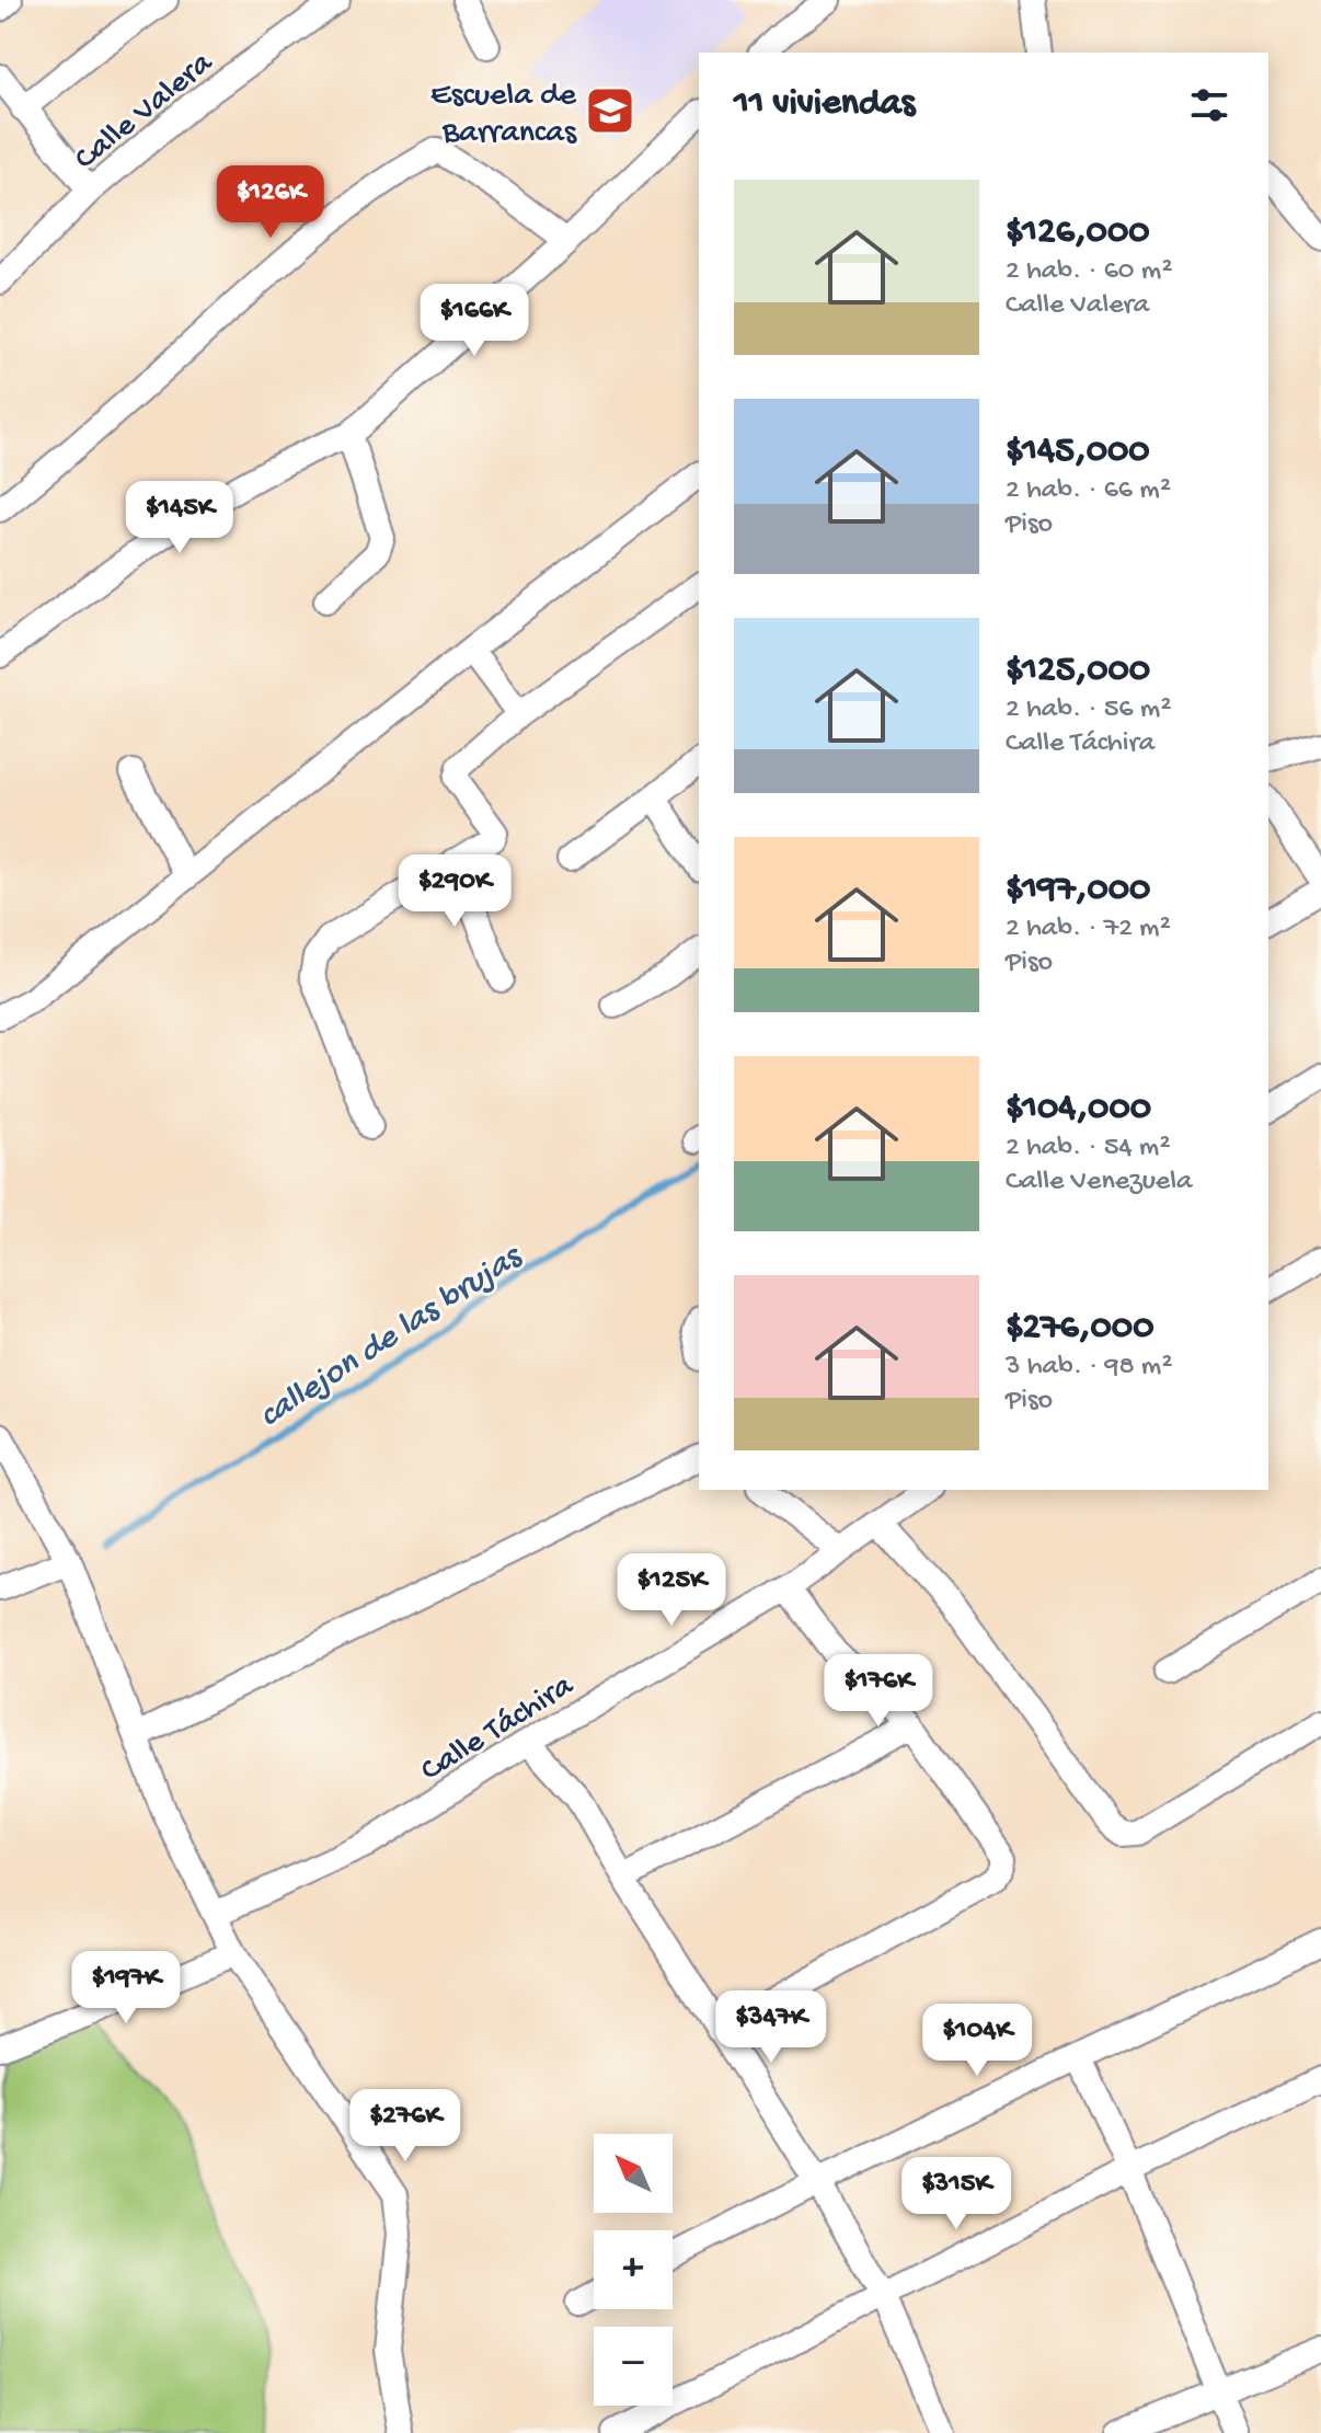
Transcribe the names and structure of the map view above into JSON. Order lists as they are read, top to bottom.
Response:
{
  "streets": {
    "street": ["Calle Valera", "Calle Táchira"]
  },
  "water": ["callejon de las brujas"],
  "places": {
    "school or university": ["Escuela de Barrancas"]
  },
  "north": "top left",
  "page": {
    "heading": "11 viviendas",
    "list": [
      {
        "name": "$126,000",
        "note": "2 hab. · 60 m² · Calle Valera"
      },
      {
        "name": "$145,000",
        "note": "2 hab. · 66 m² · Piso"
      },
      {
        "name": "$125,000",
        "note": "2 hab. · 56 m² · Calle Táchira"
      },
      {
        "name": "$197,000",
        "note": "2 hab. · 72 m² · Piso"
      },
      {
        "name": "$104,000",
        "note": "2 hab. · 54 m² · Calle Venezuela"
      },
      {
        "name": "$276,000",
        "note": "3 hab. · 98 m² · Piso"
      }
    ],
    "price": [
      "$126K",
      "$166K",
      "$145K",
      "$290K",
      "$125K",
      "$176K",
      "$197K",
      "$347K",
      "$104K",
      "$276K",
      "$315K"
    ],
    "map_buttons": ["+", "−"]
  }
}
